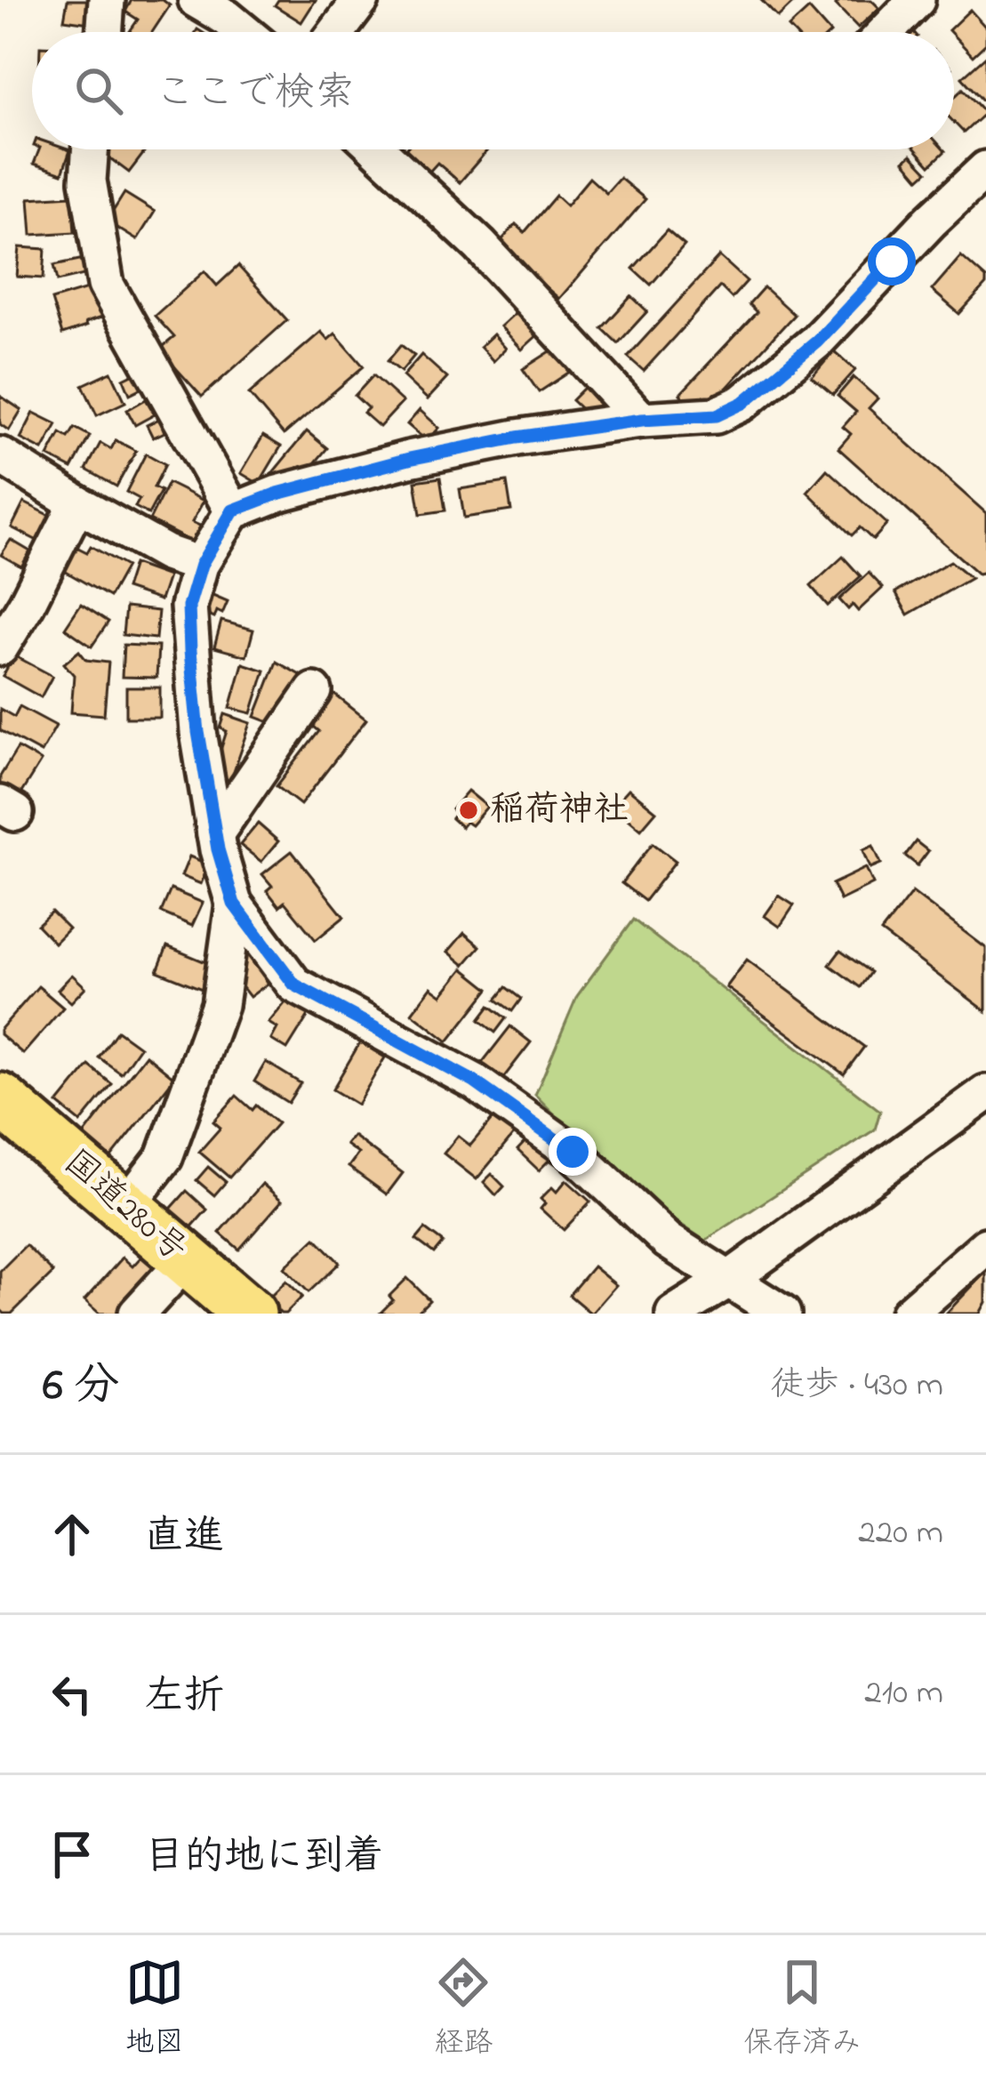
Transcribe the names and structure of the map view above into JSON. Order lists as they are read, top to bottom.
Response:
{
  "streets": {
    "highway": ["国道280号"]
  },
  "places": ["稲荷神社"],
  "page": {
    "search": "ここで検索",
    "heading": ["6 分", "徒歩 · 430 m"],
    "list": [
      ["直進", "220 m"],
      ["左折", "210 m"],
      "目的地に到着"
    ],
    "nav": ["地図", "経路", "保存済み"]
  }
}
